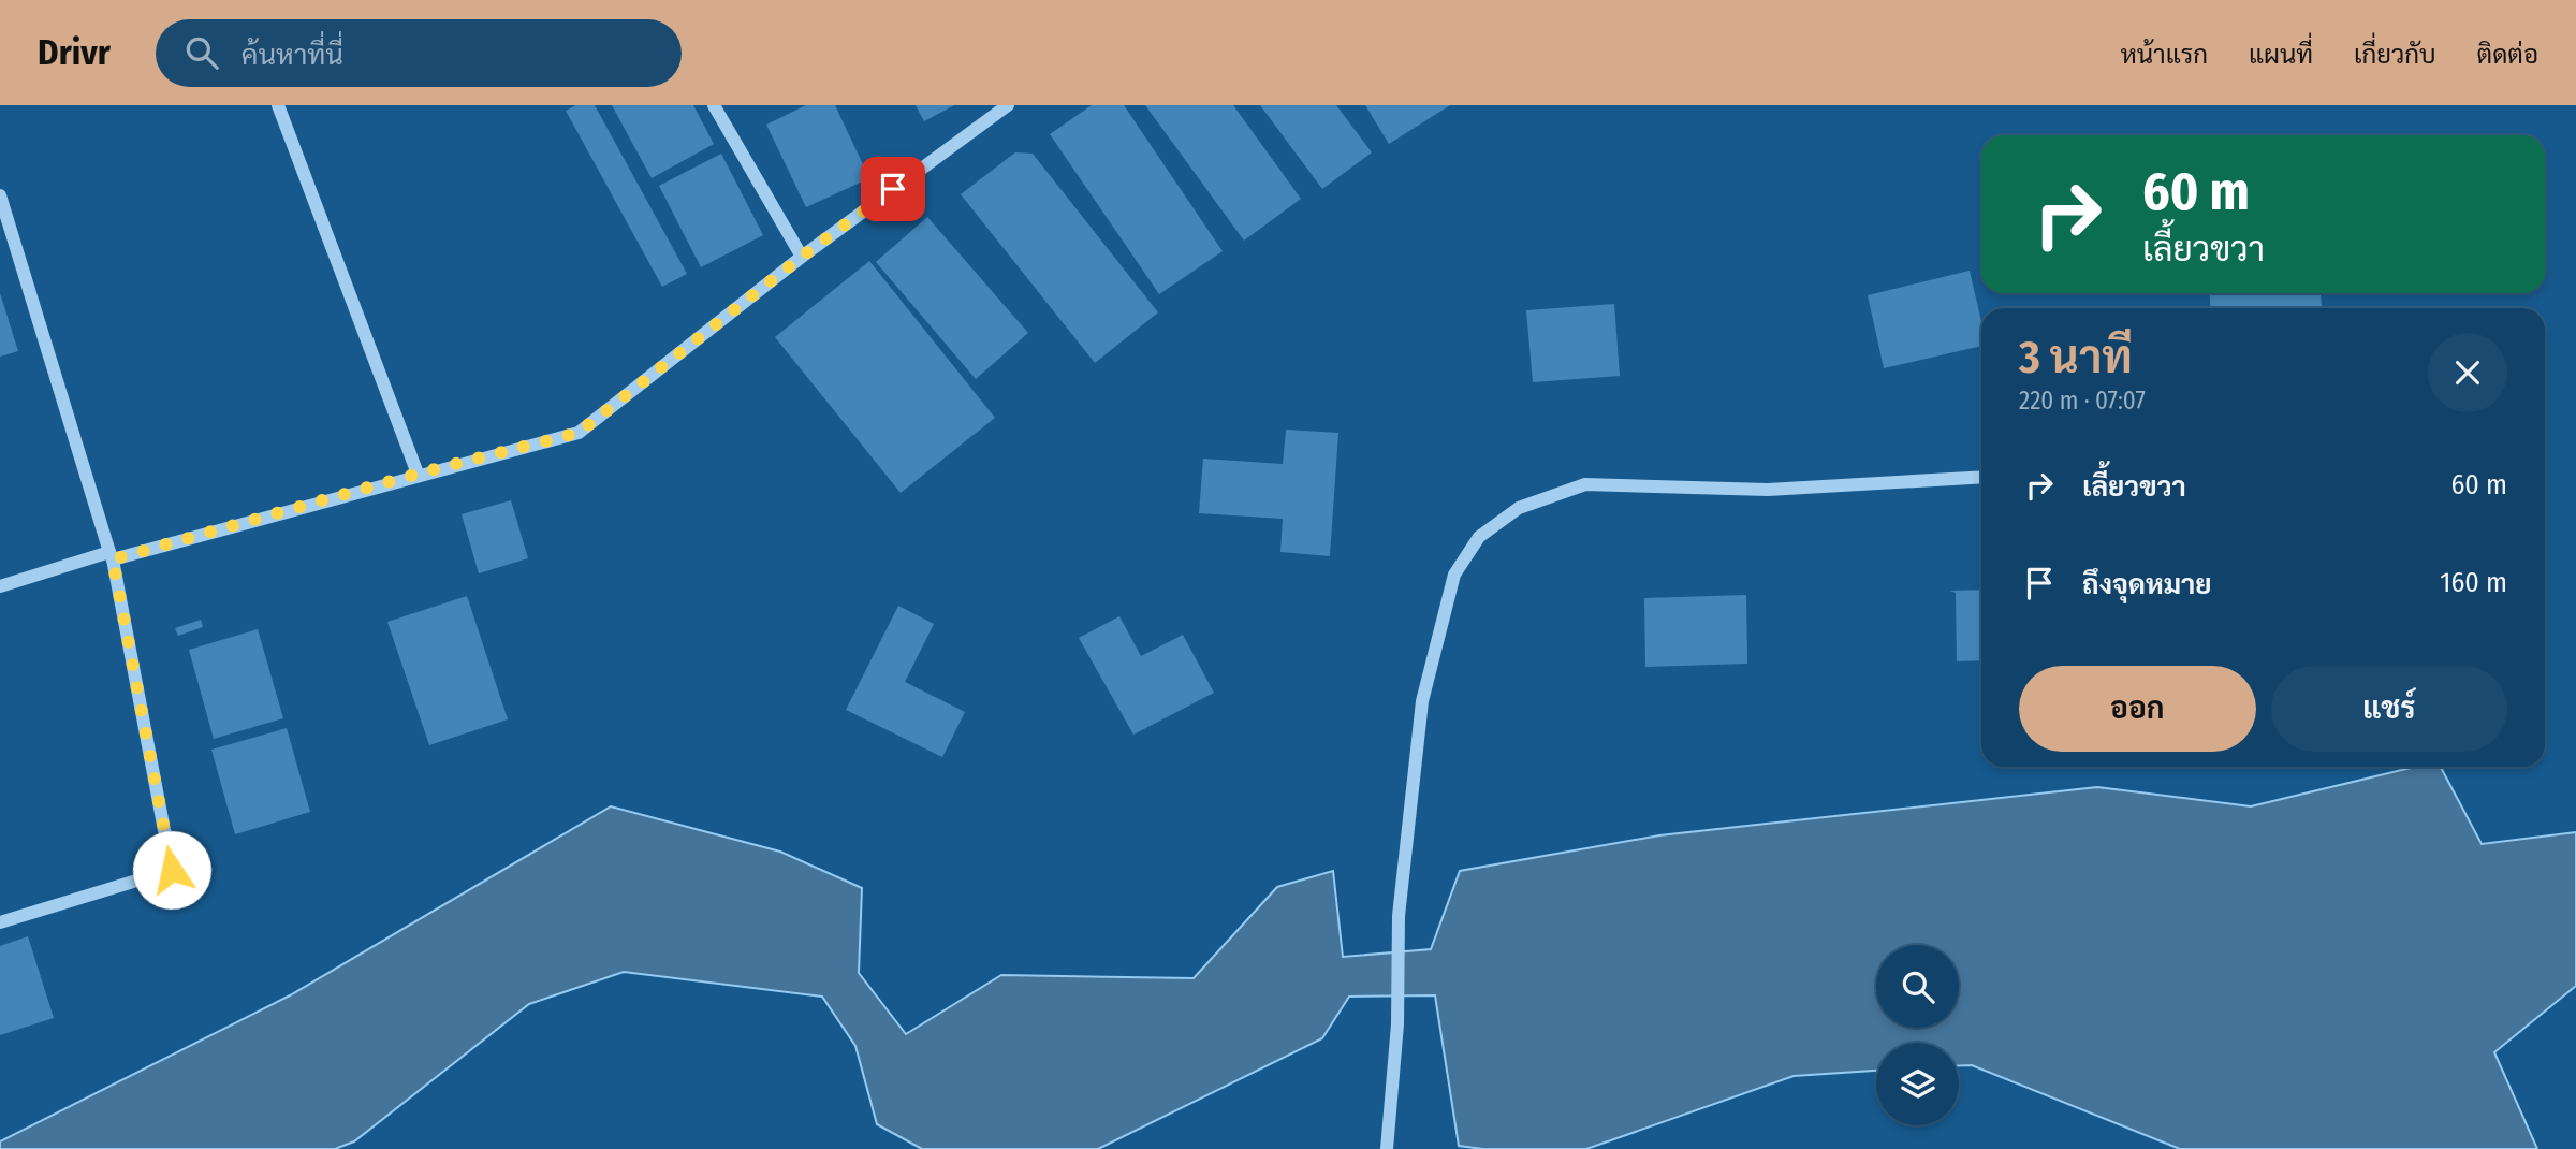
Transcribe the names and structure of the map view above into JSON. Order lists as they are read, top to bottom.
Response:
{
  "page": {
    "header": "Drivr",
    "search": "ค้นหาที่นี่",
    "nav": [
      "หน้าแรก",
      "แผนที่",
      "เกี่ยวกับ",
      "ติดต่อ"
    ],
    "turn": ["60 m", "เลี้ยวขวา"],
    "heading": ["3 นาที", "220 m · 07:07"],
    "list": [
      {
        "name": "เลี้ยวขวา",
        "value": "60 m"
      },
      {
        "name": "ถึงจุดหมาย",
        "value": "160 m"
      }
    ],
    "buttons": ["ออก", "แชร์"]
  }
}
